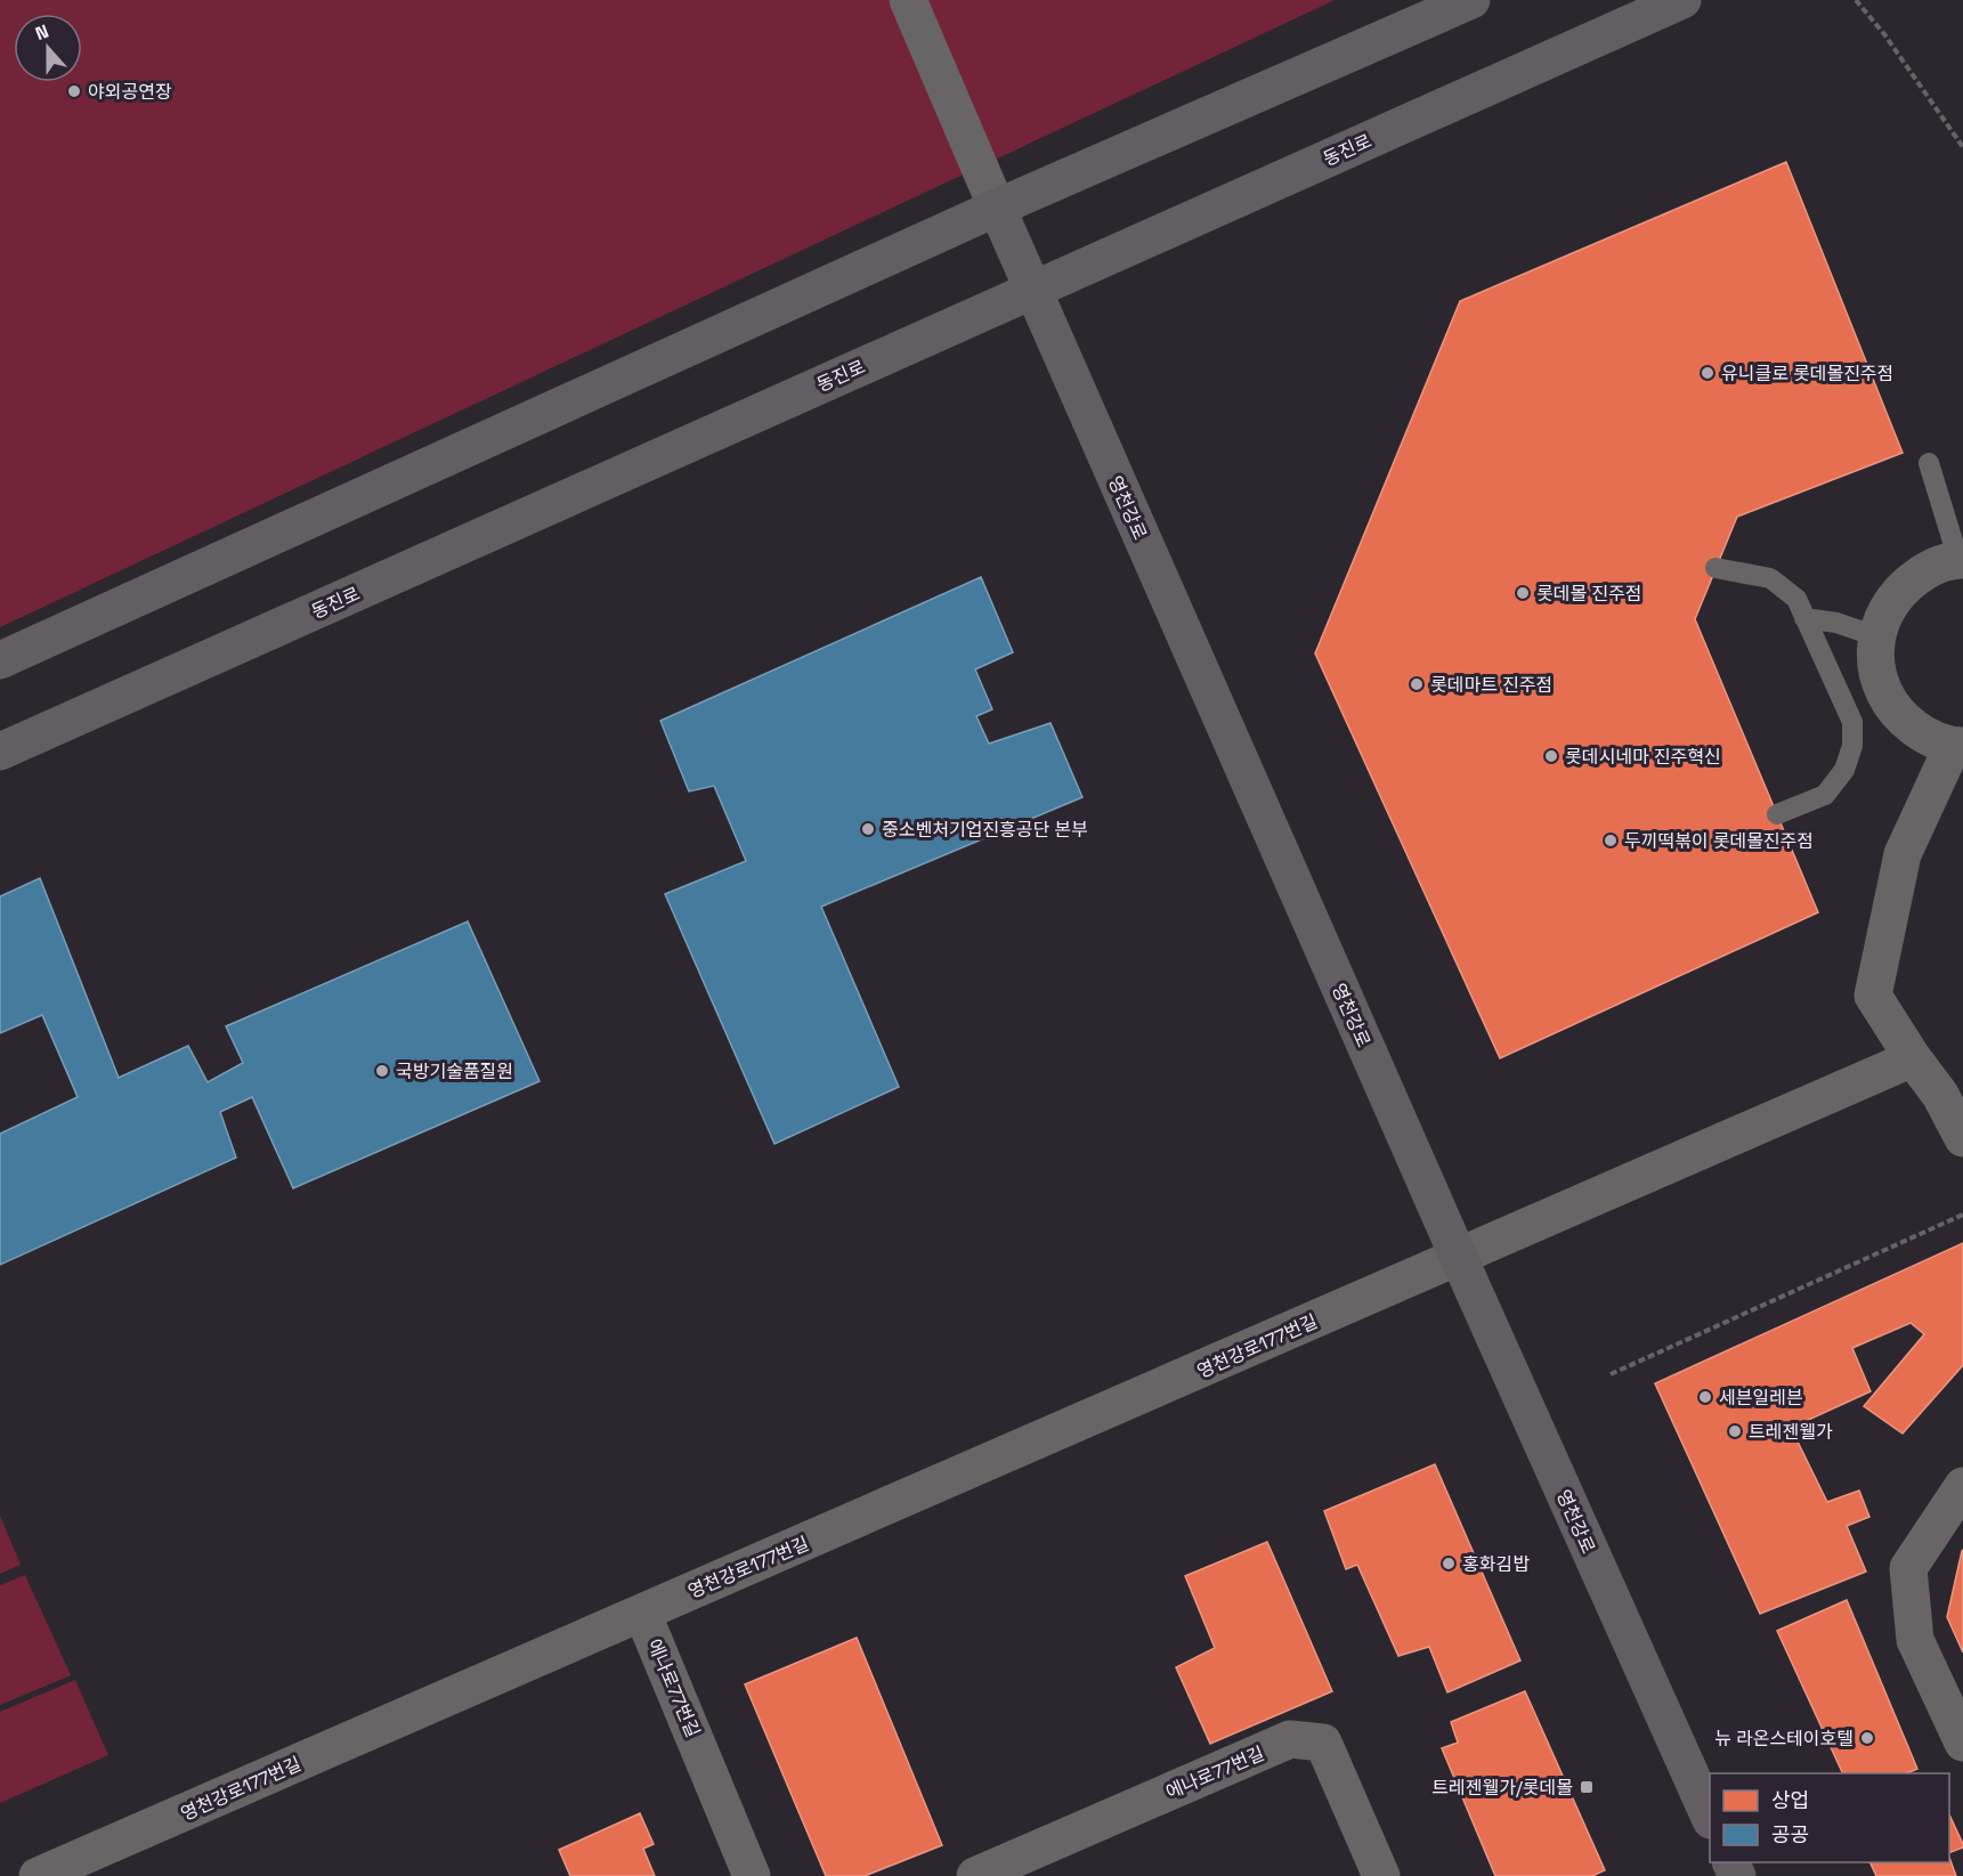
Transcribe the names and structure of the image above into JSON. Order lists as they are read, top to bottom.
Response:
{
  "streets": {
    "street": [
      "동진로",
      "영천강로",
      "영천강로177번길",
      "에나로77번길"
    ]
  },
  "crossings": [
    ["동진로", "영천강로"],
    ["영천강로", "영천강로177번길"],
    ["영천강로177번길", "에나로77번길"]
  ],
  "places": {
    "other": [
      "야외공연장",
      "유니클로 롯데몰진주점",
      "롯데몰 진주점",
      "롯데마트 진주점",
      "롯데시네마 진주혁신",
      "중소벤처기업진흥공단 본부",
      "두끼떡볶이 롯데몰진주점",
      "국방기술품질원",
      "세븐일레븐",
      "트레젠웰가",
      "홍화김밥",
      "뉴 라온스테이호텔"
    ],
    "transit": ["트레젠웰가/롯데몰"]
  },
  "legend": ["상업", "공공"],
  "north": "top"
}
